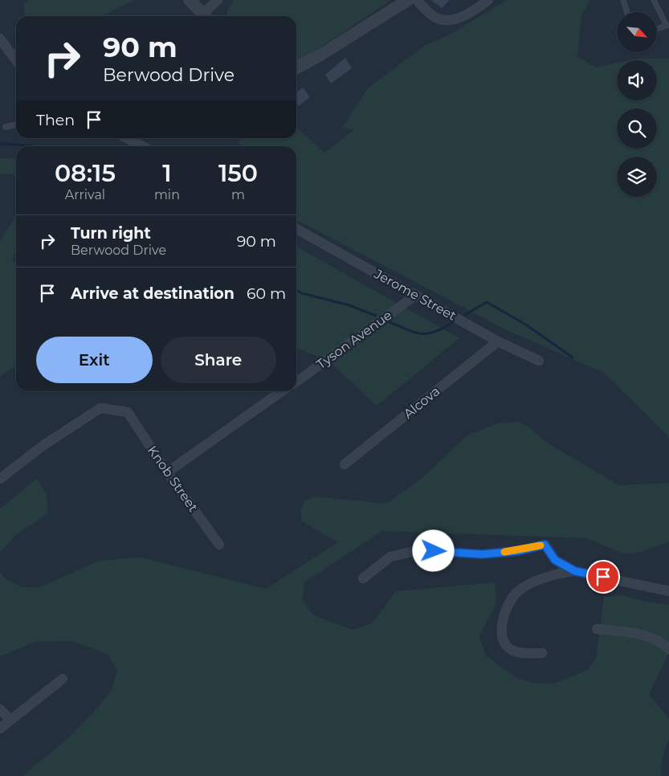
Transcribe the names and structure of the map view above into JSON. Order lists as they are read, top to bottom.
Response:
{
  "streets": {
    "street": [
      "Jerome Street",
      "Tyson Avenue",
      "Alcova",
      "Knob Street"
    ]
  },
  "crossings": [
    ["Jerome Street", "Tyson Avenue"],
    ["Jerome Street", "Alcova"]
  ],
  "north": "bottom right",
  "page": {
    "turn": ["90 m", "Berwood Drive"],
    "then": "Then",
    "eta": [
      "08:15",
      "Arrival",
      "1",
      "min",
      "150",
      "m"
    ],
    "list": [
      {
        "name": "Turn right",
        "note": "Berwood Drive",
        "value": "90 m"
      },
      {
        "name": "Arrive at destination",
        "value": "60 m"
      }
    ],
    "buttons": ["Exit", "Share"]
  }
}
